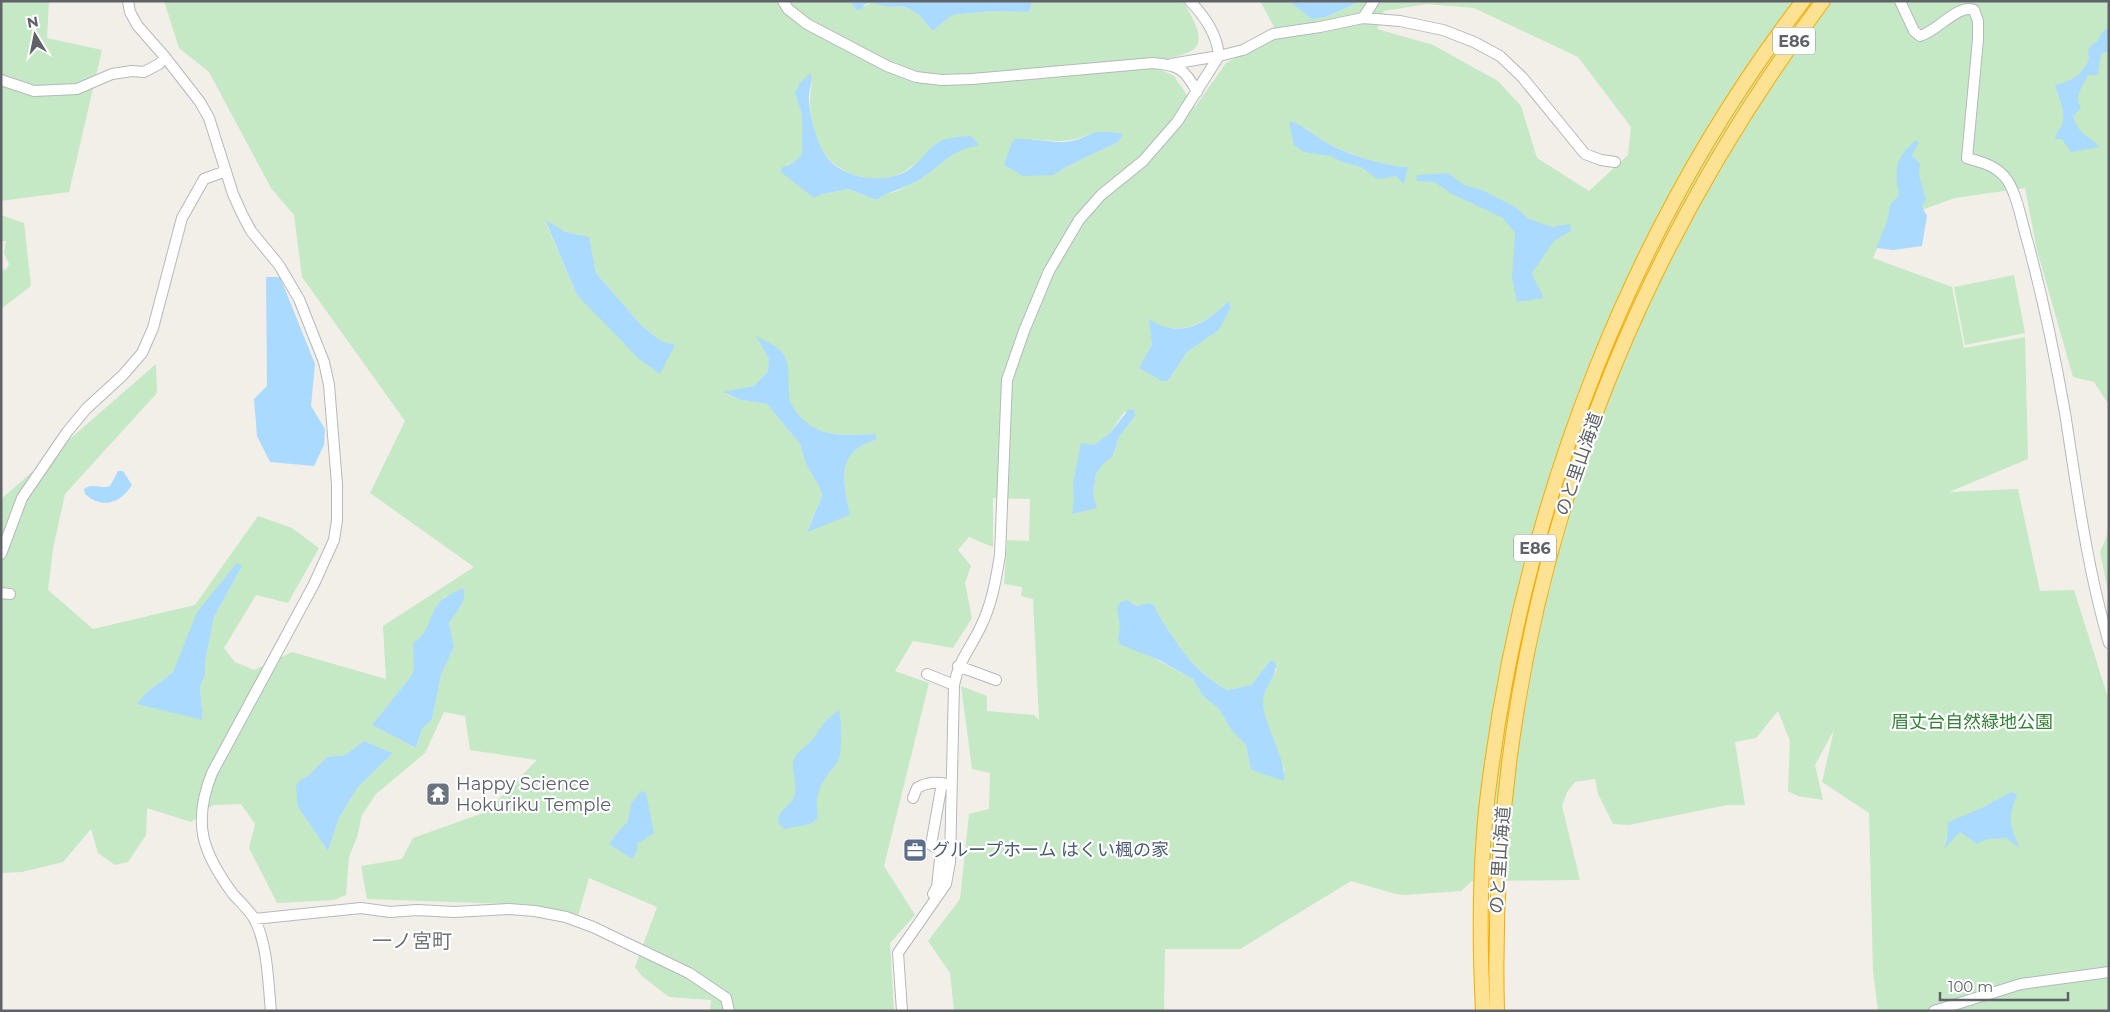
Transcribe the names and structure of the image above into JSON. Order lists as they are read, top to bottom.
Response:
{
  "streets": {
    "highway": ["E86", "のと里山海道"]
  },
  "districts": ["一ノ宮町"],
  "parks": ["眉丈台自然緑地公園"],
  "places": {
    "temple": ["Happy Science Hokuriku Temple"],
    "office": ["グループホーム はくい楓の家"]
  },
  "scale_bar": "100 m",
  "north": "top"
}
